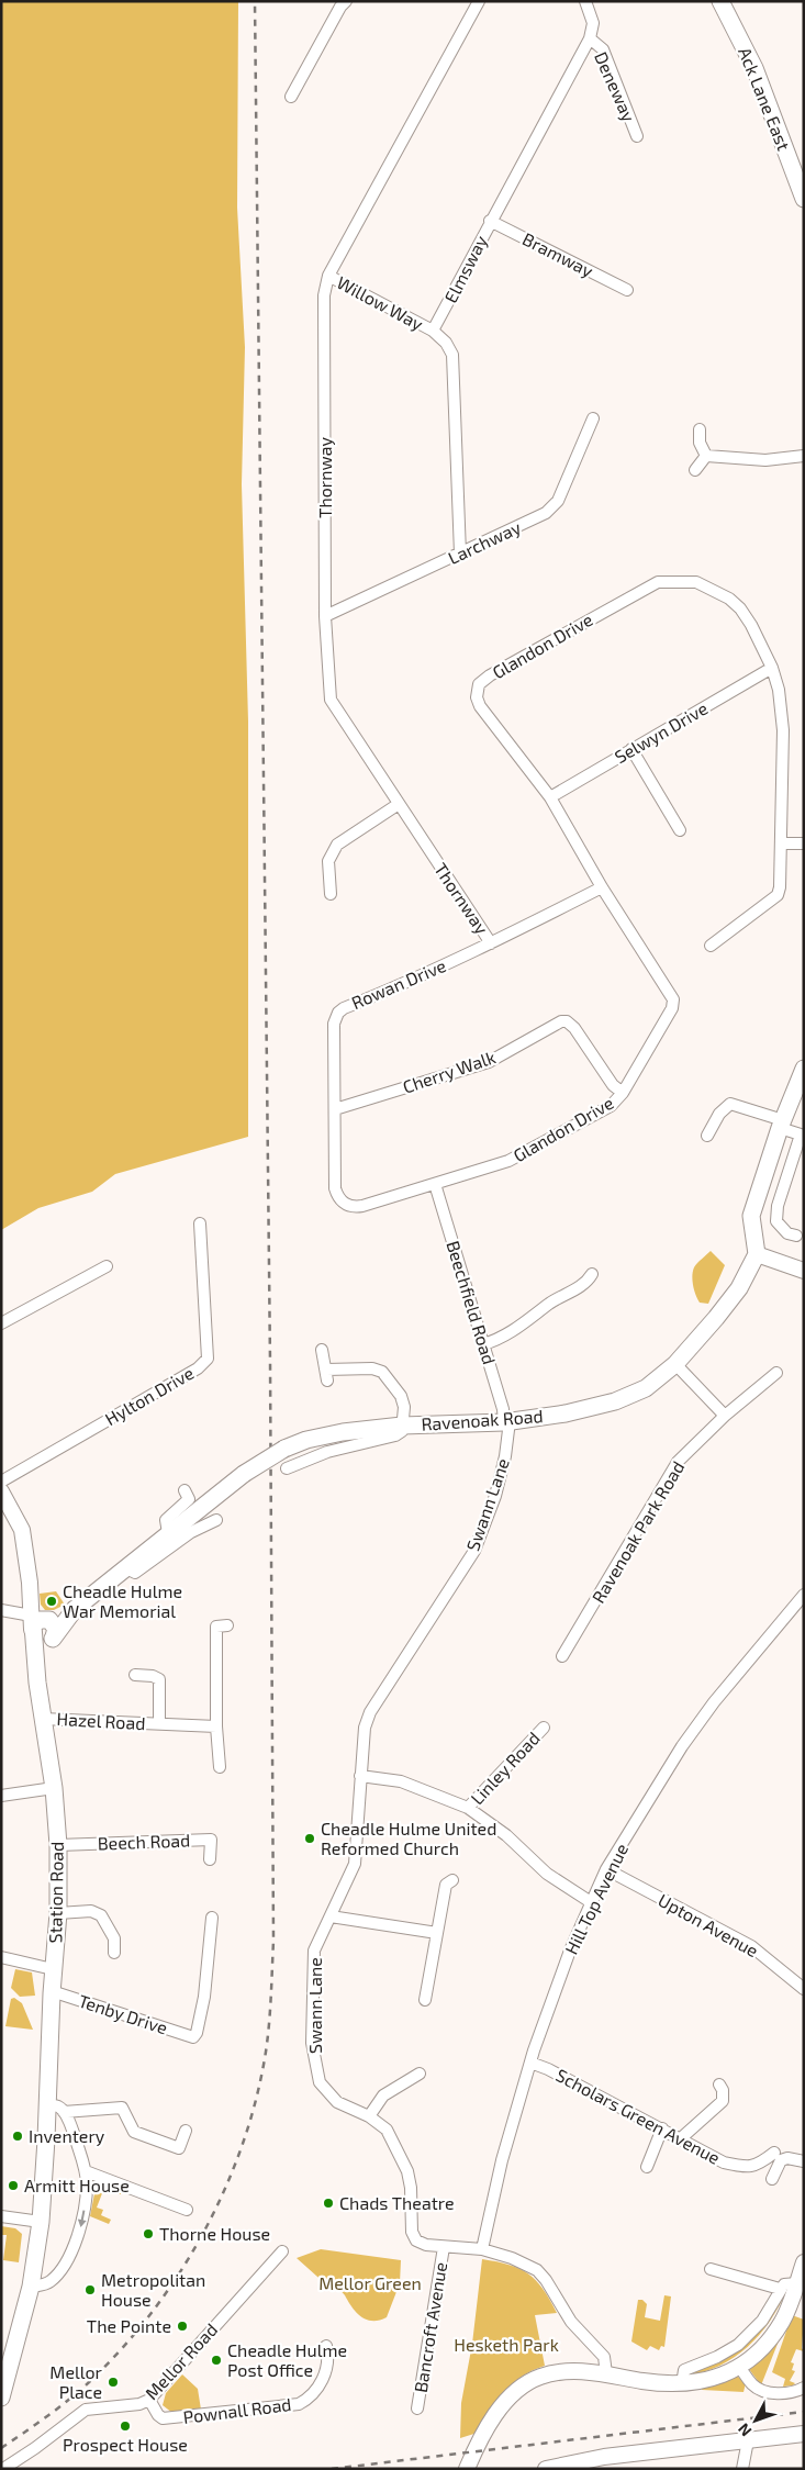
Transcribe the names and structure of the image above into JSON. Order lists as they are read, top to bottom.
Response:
{
  "streets": {
    "main road": ["Ack Lane East", "Ravenoak Road", "Station Road"],
    "street": [
      "Deneway",
      "Bramway",
      "Elmsway",
      "Willow Way",
      "Thornway",
      "Larchway",
      "Glandon Drive",
      "Selwyn Drive",
      "Rowan Drive",
      "Cherry Walk",
      "Beechfield Road",
      "Hylton Drive",
      "Swann Lane",
      "Ravenoak Park Road",
      "Hazel Road",
      "Linley Road",
      "Beech Road",
      "Hill Top Avenue",
      "Upton Avenue",
      "Tenby Drive",
      "Scholars Green Avenue",
      "Bancroft Avenue",
      "Mellor Road",
      "Pownall Road"
    ]
  },
  "crossings": [
    ["Deneway", "Elmsway"],
    ["Bramway", "Elmsway"],
    ["Elmsway", "Willow Way"],
    ["Willow Way", "Thornway"],
    ["Thornway", "Larchway"],
    ["Thornway", "Rowan Drive"],
    ["Glandon Drive", "Selwyn Drive"],
    ["Glandon Drive", "Rowan Drive"],
    ["Glandon Drive", "Cherry Walk"],
    ["Glandon Drive", "Beechfield Road"],
    ["Rowan Drive", "Cherry Walk"],
    ["Rowan Drive", "Beechfield Road"],
    ["Beechfield Road", "Ravenoak Road"],
    ["Beechfield Road", "Swann Lane"],
    ["Ravenoak Road", "Swann Lane"],
    ["Ravenoak Road", "Station Road"],
    ["Swann Lane", "Hill Top Avenue"],
    ["Swann Lane", "Bancroft Avenue"],
    ["Hazel Road", "Station Road"],
    ["Beech Road", "Station Road"],
    ["Station Road", "Tenby Drive"],
    ["Hill Top Avenue", "Upton Avenue"],
    ["Hill Top Avenue", "Scholars Green Avenue"],
    ["Mellor Road", "Pownall Road"]
  ],
  "parks": ["Mellor Green", "Hesketh Park"],
  "places": [
    "Cheadle Hulme War Memorial",
    "Cheadle Hulme United Reformed Church",
    "Inventery",
    "Armitt House",
    "Chads Theatre",
    "Thorne House",
    "Metropolitan House",
    "The Pointe",
    "Cheadle Hulme Post Office",
    "Mellor Place",
    "Prospect House"
  ],
  "north": "bottom left"
}
